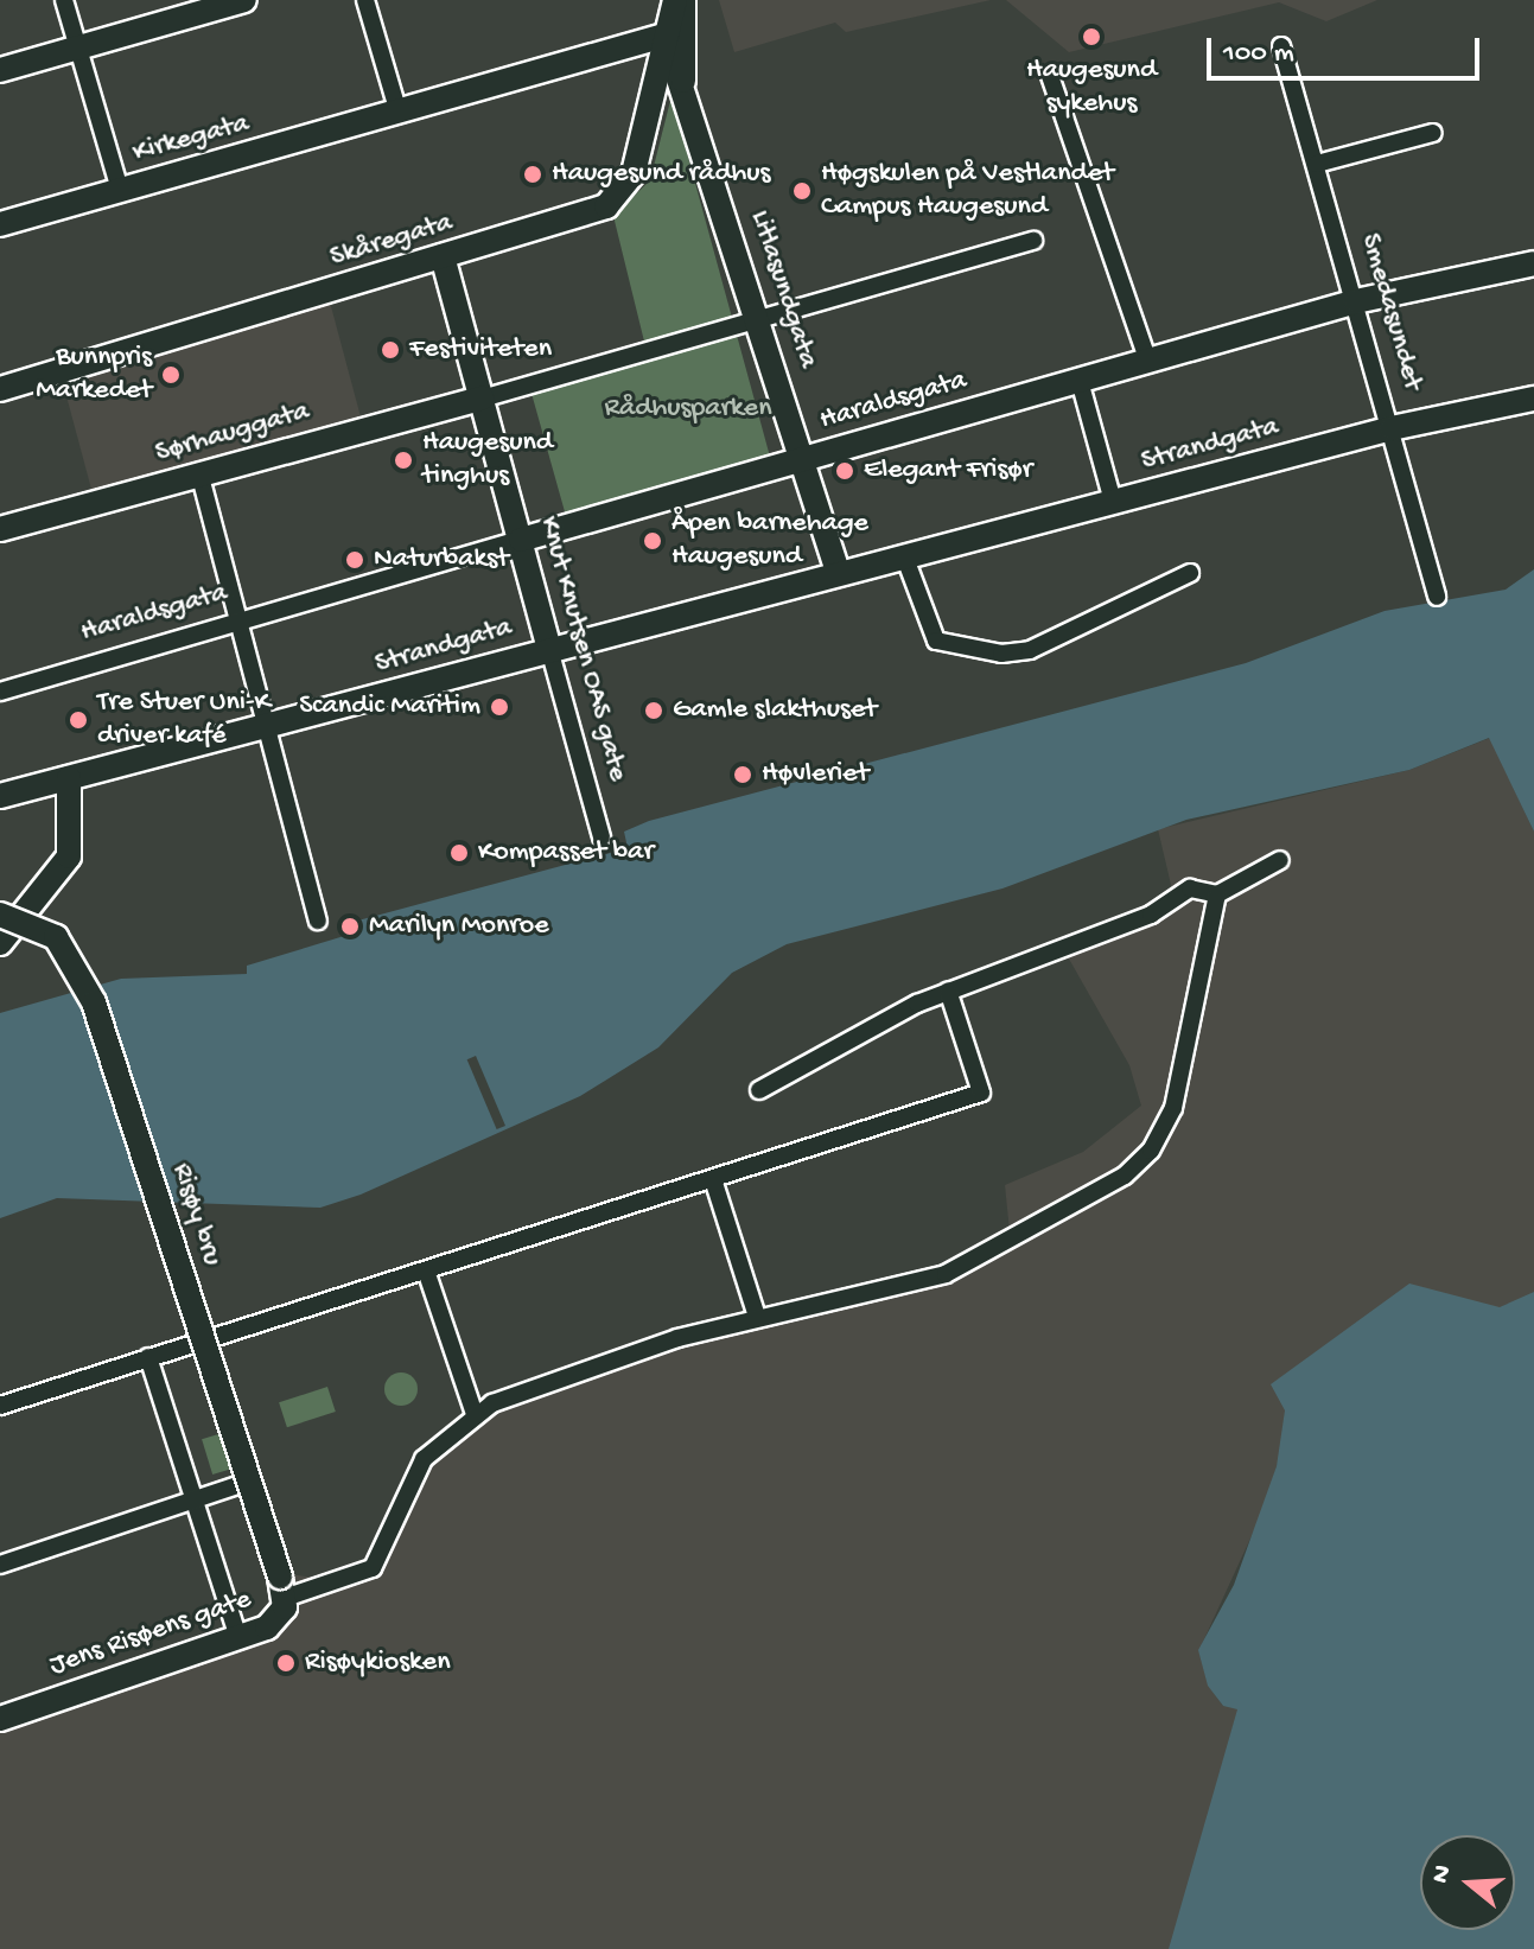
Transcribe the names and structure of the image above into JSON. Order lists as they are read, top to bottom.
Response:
{
  "streets": {
    "street": [
      "Kirkegata",
      "Skåregata",
      "Litlasundgata",
      "Smedasundet",
      "Haraldsgata",
      "Sørhauggata",
      "Strandgata",
      "Knut Knutsen OAS gate",
      "Risøy bru",
      "Jens Risøens gate"
    ]
  },
  "crossings": [
    ["Kirkegata", "Skåregata"],
    ["Kirkegata", "Litlasundgata"],
    ["Skåregata", "Litlasundgata"],
    ["Skåregata", "Knut Knutsen OAS gate"],
    ["Litlasundgata", "Haraldsgata"],
    ["Litlasundgata", "Strandgata"],
    ["Smedasundet", "Haraldsgata"],
    ["Smedasundet", "Strandgata"],
    ["Haraldsgata", "Knut Knutsen OAS gate"],
    ["Sørhauggata", "Knut Knutsen OAS gate"],
    ["Strandgata", "Knut Knutsen OAS gate"],
    ["Risøy bru", "Jens Risøens gate"]
  ],
  "parks": ["Rådhusparken"],
  "places": [
    "Haugesund sykehus",
    "Haugesund rådhus",
    "Høgskulen på Vestlandet Campus Haugesund",
    "Festiviteten",
    "Bunnpris Markedet",
    "Haugesund tinghus",
    "Elegant Frisør",
    "Åpen barnehage Haugesund",
    "Naturbakst",
    "Scandic Maritim",
    "Gamle slakthuset",
    "Tre Stuer Uni-K driver kafé",
    "Høvleriet",
    "Kompasset bar",
    "Marilyn Monroe",
    "Risøykiosken"
  ],
  "scale_bar": "100 m",
  "north": "left"
}
